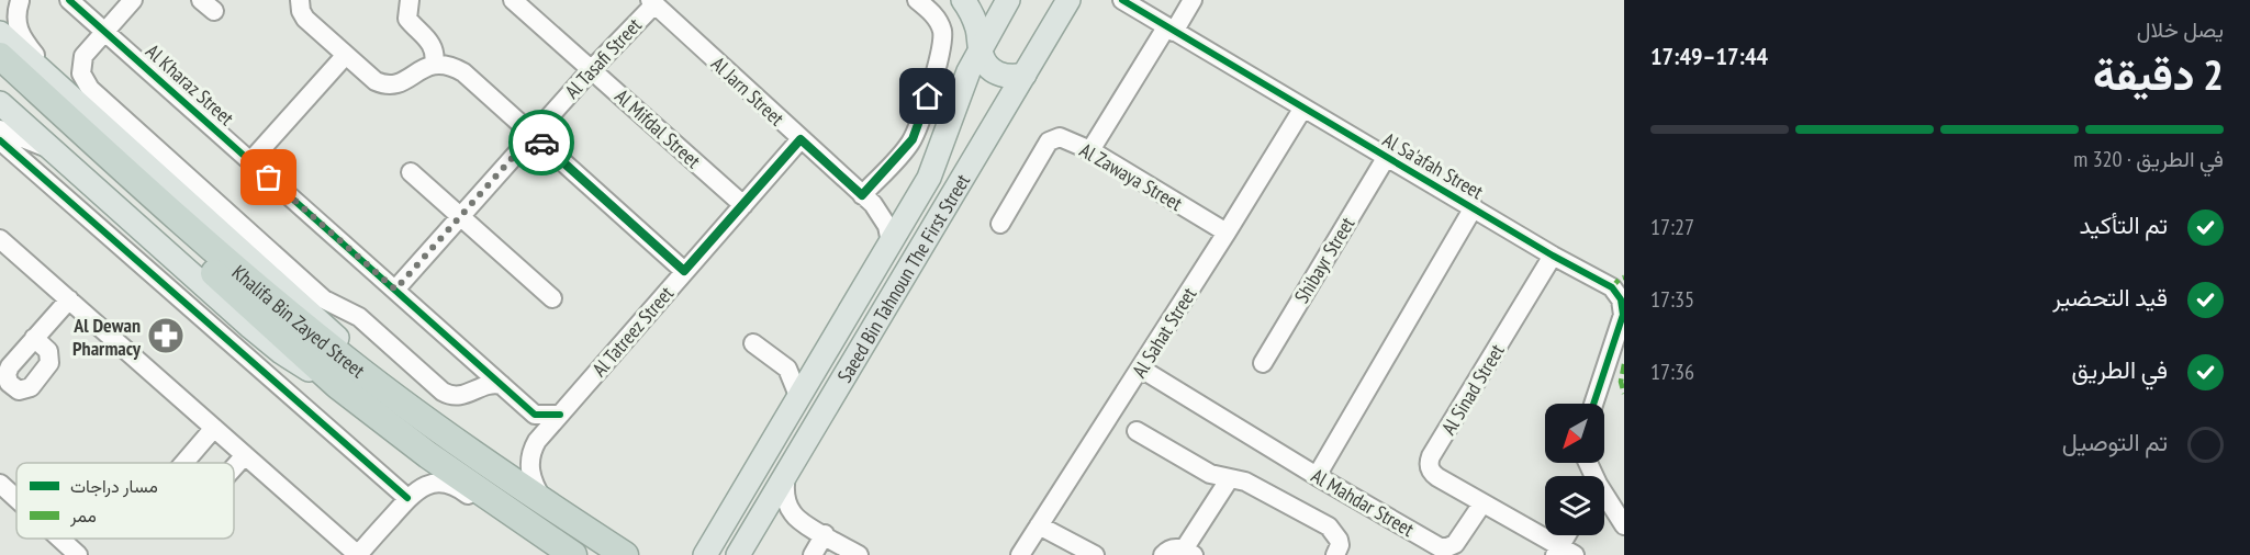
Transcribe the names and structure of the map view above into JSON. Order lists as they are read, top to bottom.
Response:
{
  "streets": {
    "highway": ["Khalifa Bin Zayed Street"],
    "main road": ["Saeed Bin Tahnoun The First Street"],
    "street": [
      "Al Tasafi Street",
      "Al Kharaz Street",
      "Al Jarn Street",
      "Al Mifdal Street",
      "Al Sa'afah Street",
      "Al Zawaya Street",
      "Shibayr Street",
      "Al Tatreez Street",
      "Al Sahat Street",
      "Al Sinad Street",
      "Al Mahdar Street"
    ]
  },
  "crossings": [
    ["Al Tasafi Street", "Al Kharaz Street"],
    ["Al Tasafi Street", "Al Jarn Street"],
    ["Al Tasafi Street", "Al Mifdal Street"],
    ["Al Jarn Street", "Saeed Bin Tahnoun The First Street"],
    ["Al Jarn Street", "Al Tatreez Street"],
    ["Al Mifdal Street", "Al Tatreez Street"],
    ["Al Sa'afah Street", "Shibayr Street"],
    ["Al Sa'afah Street", "Al Sahat Street"],
    ["Al Sa'afah Street", "Al Sinad Street"],
    ["Al Zawaya Street", "Al Sahat Street"],
    ["Khalifa Bin Zayed Street", "Al Tatreez Street"],
    ["Al Sahat Street", "Al Mahdar Street"],
    ["Al Sinad Street", "Al Mahdar Street"]
  ],
  "places": {
    "pharmacy": ["Al Dewan Pharmacy"]
  },
  "legend": ["مسار دراجات", "ممر"],
  "north": "bottom left",
  "page": {
    "heading": ["2 دقيقة", "يصل خلال", "17:44–17:49"],
    "bar": "في الطريق · 320 m",
    "list": [
      ["تم التأكيد", "17:27"],
      ["قيد التحضير", "17:35"],
      ["في الطريق", "17:36"],
      "تم التوصيل"
    ]
  }
}
